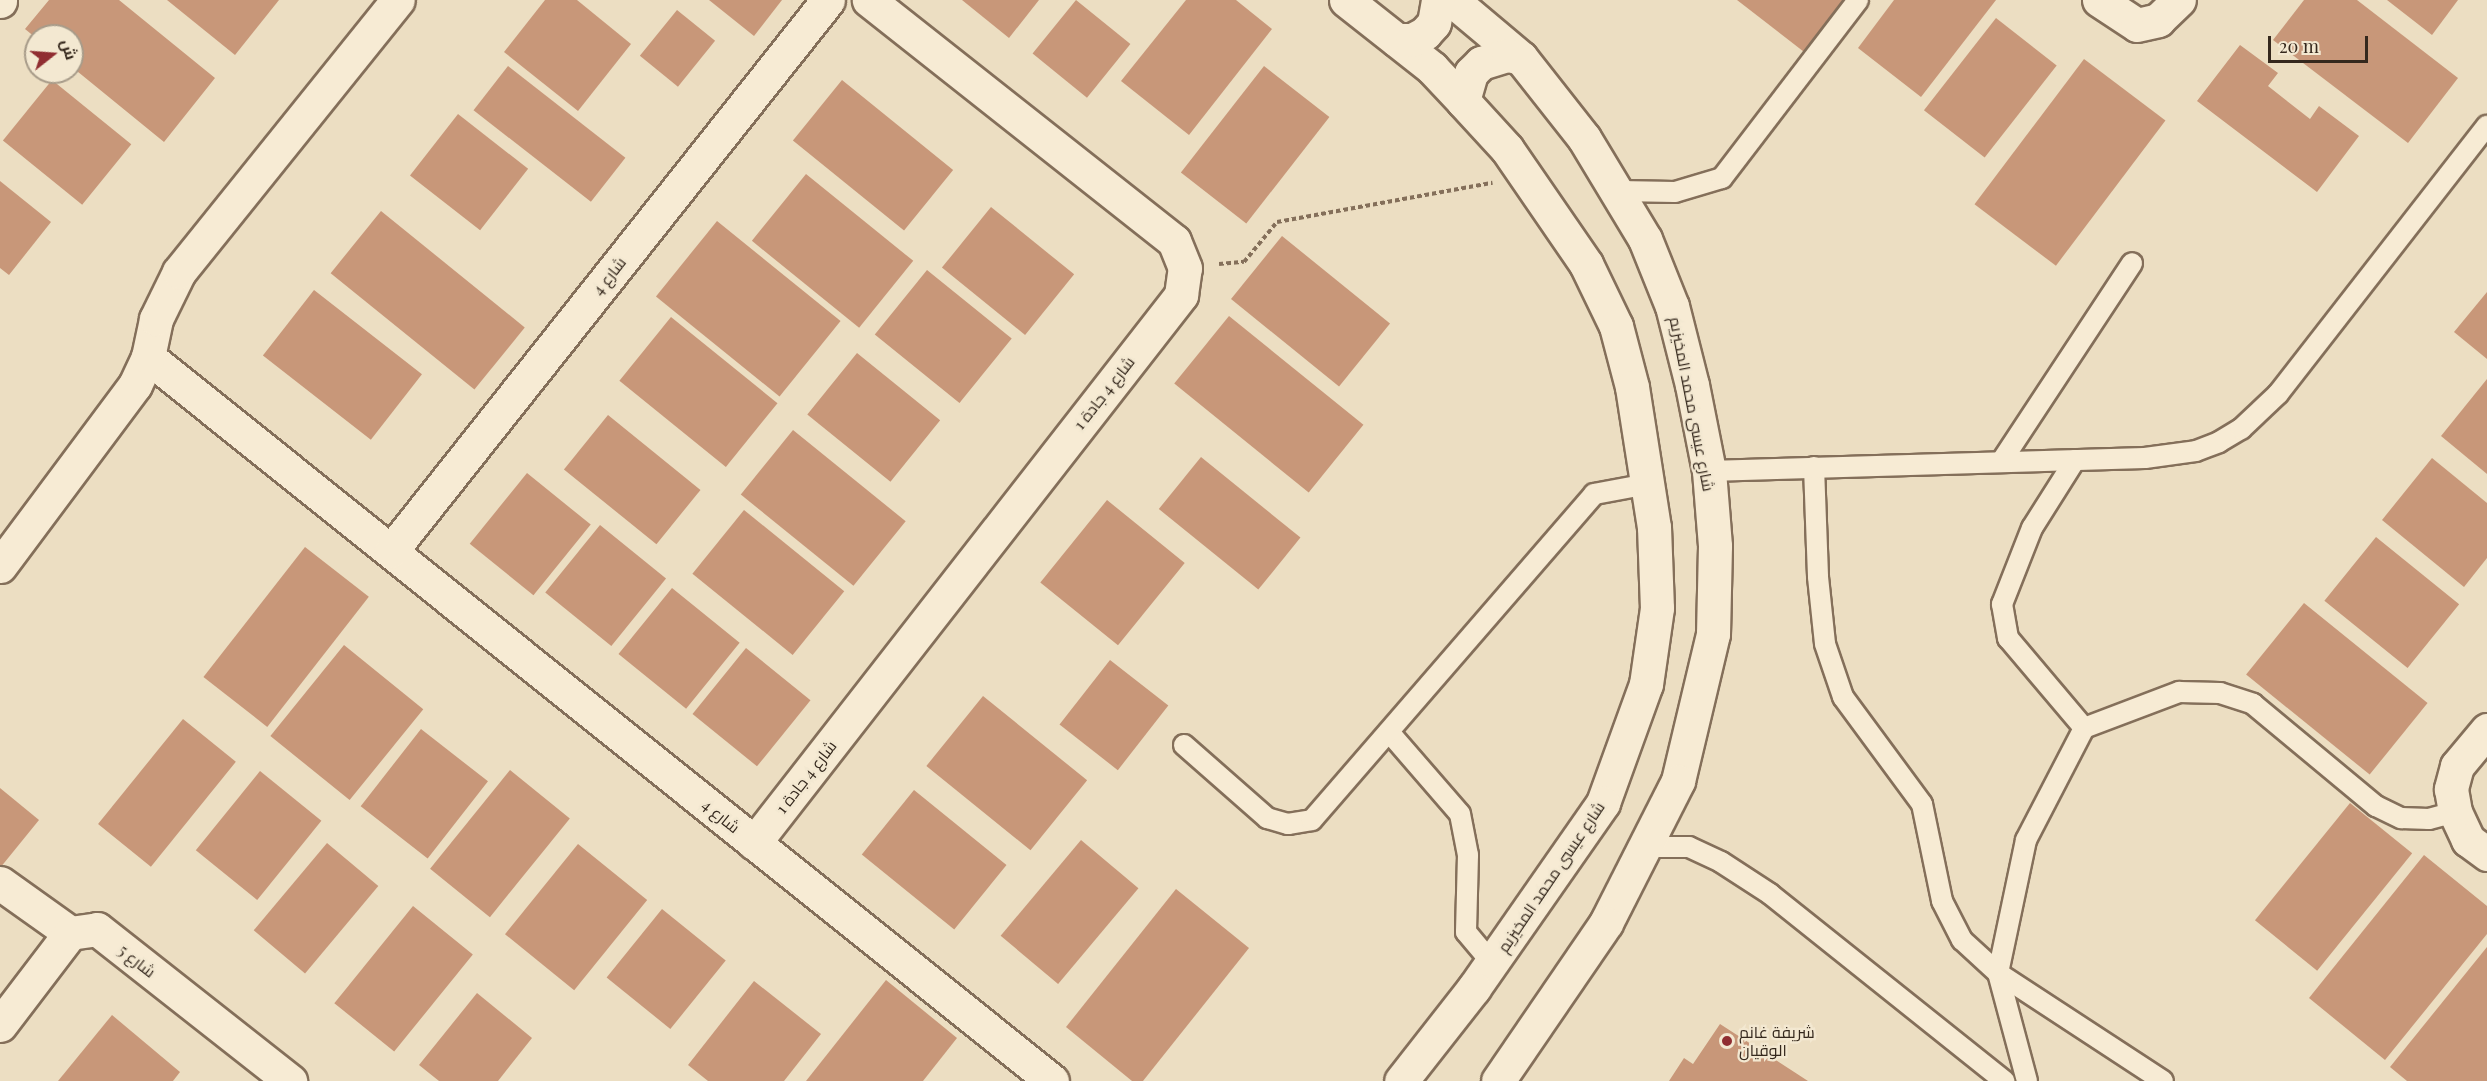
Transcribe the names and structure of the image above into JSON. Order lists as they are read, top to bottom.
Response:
{
  "streets": {
    "street": [
      "شارع 4",
      "شارع 4 جادة 1",
      "شارع عيسى محمد المخيزيم",
      "شارع 5"
    ]
  },
  "crossings": [
    ["شارع 4", "شارع 4 جادة 1"]
  ],
  "places": ["شريفة غانم الوقيان"],
  "scale_bar": "20 m",
  "north": "right"
}
